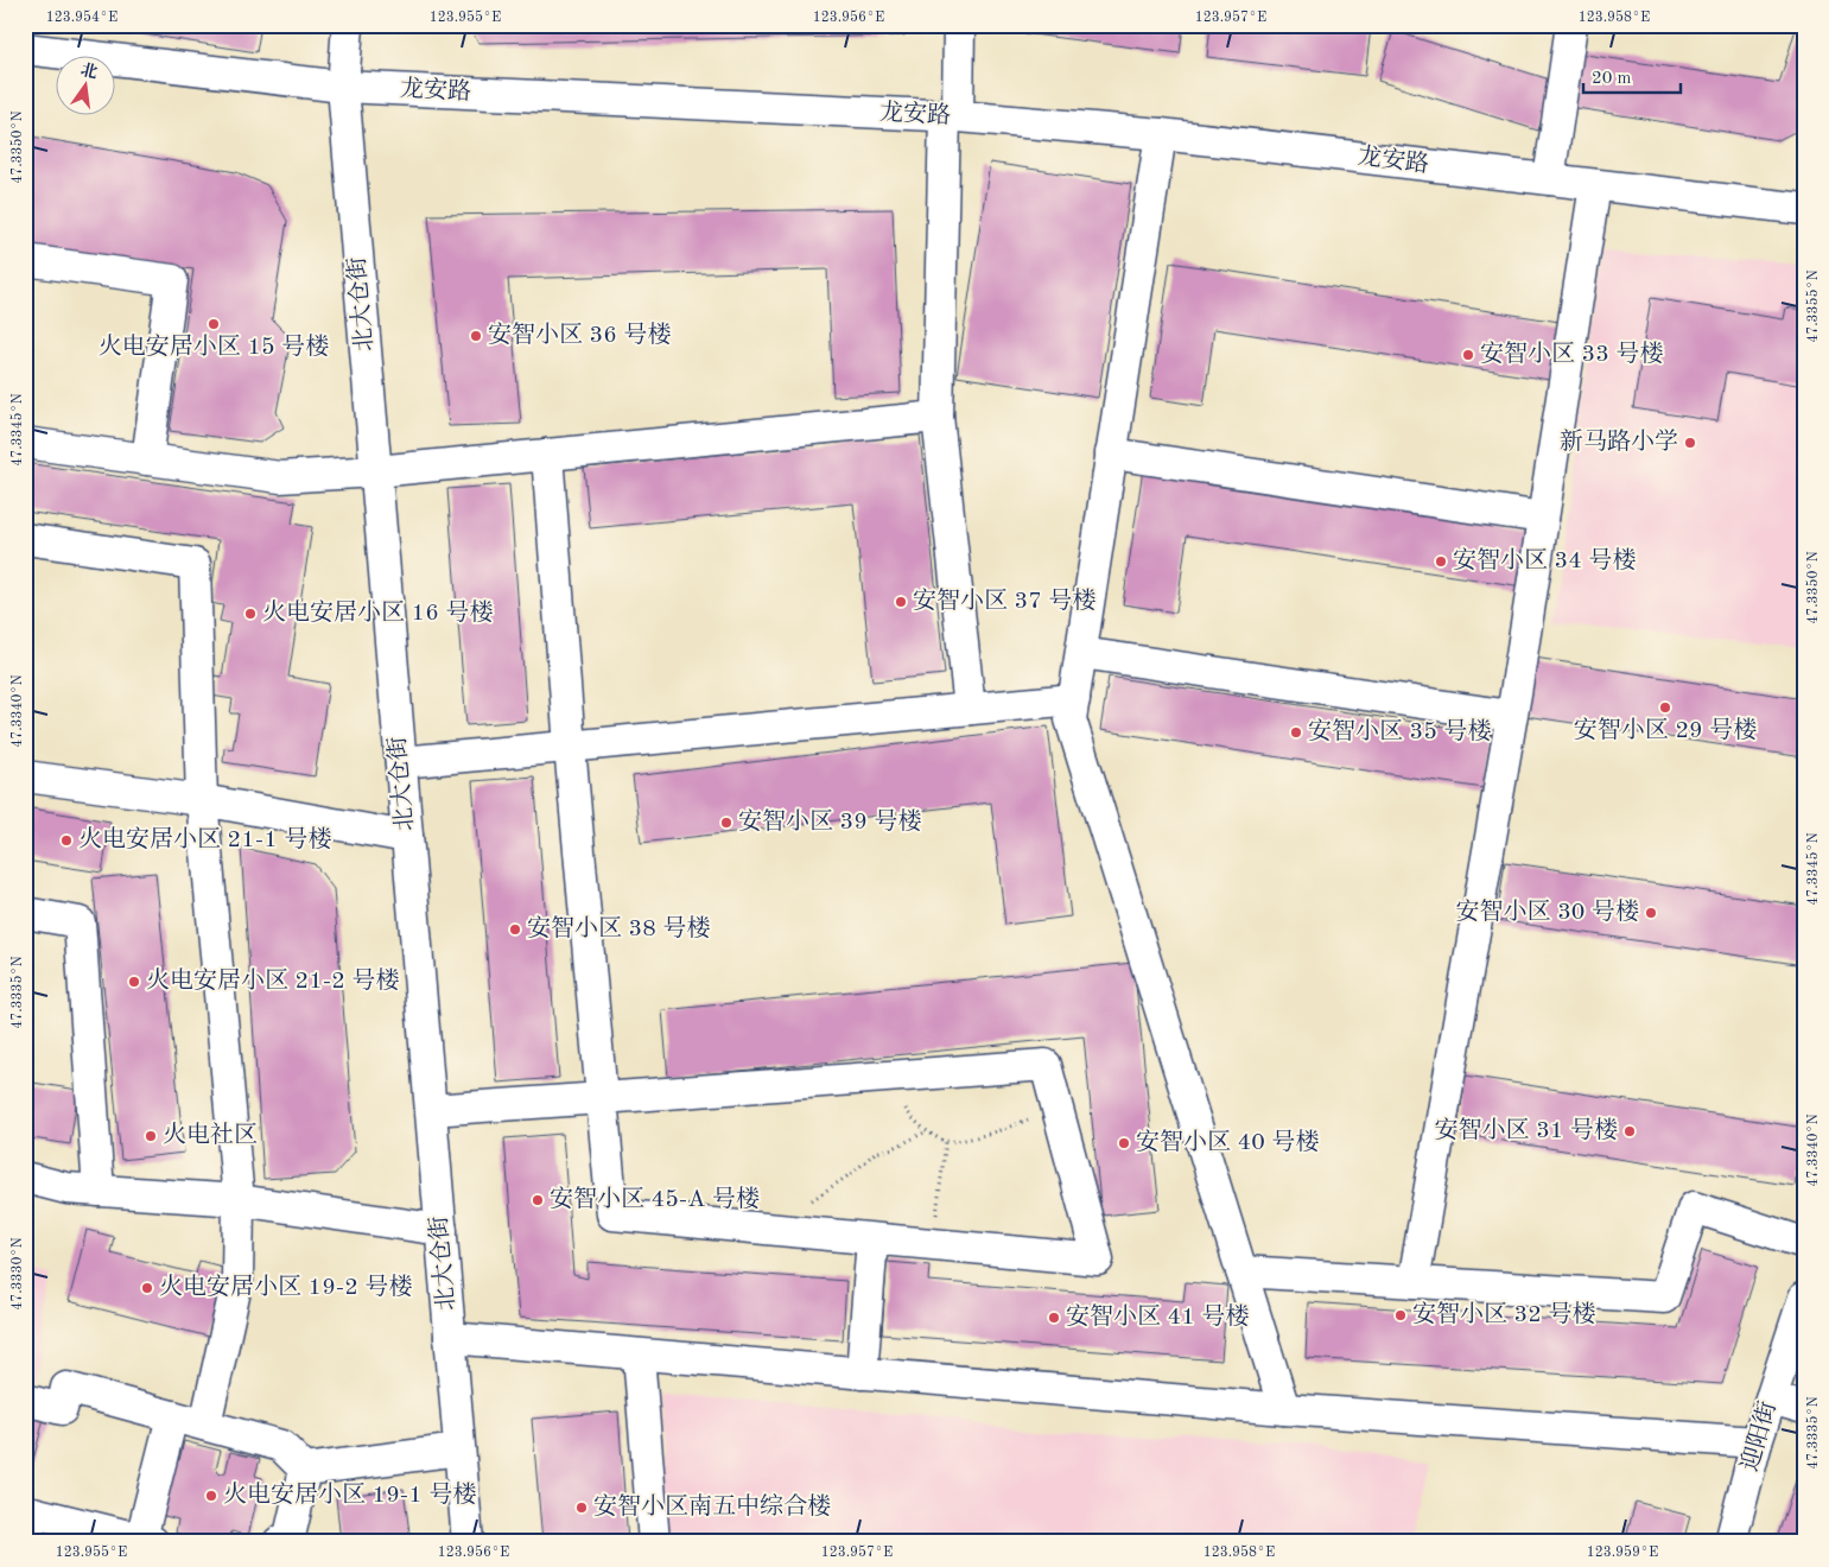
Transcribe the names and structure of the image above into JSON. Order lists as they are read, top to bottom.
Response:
{
  "streets": {
    "street": ["龙安路", "北大仓街", "迎阳街"]
  },
  "crossings": [
    ["龙安路", "北大仓街"]
  ],
  "places": [
    "火电安居小区 15 号楼",
    "安智小区 36 号楼",
    "安智小区 33 号楼",
    "新马路小学",
    "安智小区 34 号楼",
    "安智小区 37 号楼",
    "火电安居小区 16 号楼",
    "安智小区 29 号楼",
    "安智小区 35 号楼",
    "安智小区 39 号楼",
    "火电安居小区 21-1 号楼",
    "安智小区 30 号楼",
    "安智小区 38 号楼",
    "火电安居小区 21-2 号楼",
    "安智小区 31 号楼",
    "火电社区",
    "安智小区 40 号楼",
    "安智小区 45-A 号楼",
    "火电安居小区 19-2 号楼",
    "安智小区 32 号楼",
    "安智小区 41 号楼",
    "火电安居小区 19-1 号楼",
    "安智小区南五中综合楼"
  ],
  "scale_bar": "20 m",
  "north": "top",
  "coordinates": [
    "123.954°E",
    "123.955°E",
    "123.956°E",
    "123.957°E",
    "123.958°E",
    "47.3350°N",
    "47.3355°N",
    "47.3345°N",
    "47.3340°N",
    "47.3335°N",
    "47.3330°N",
    "123.959°E"
  ]
}
